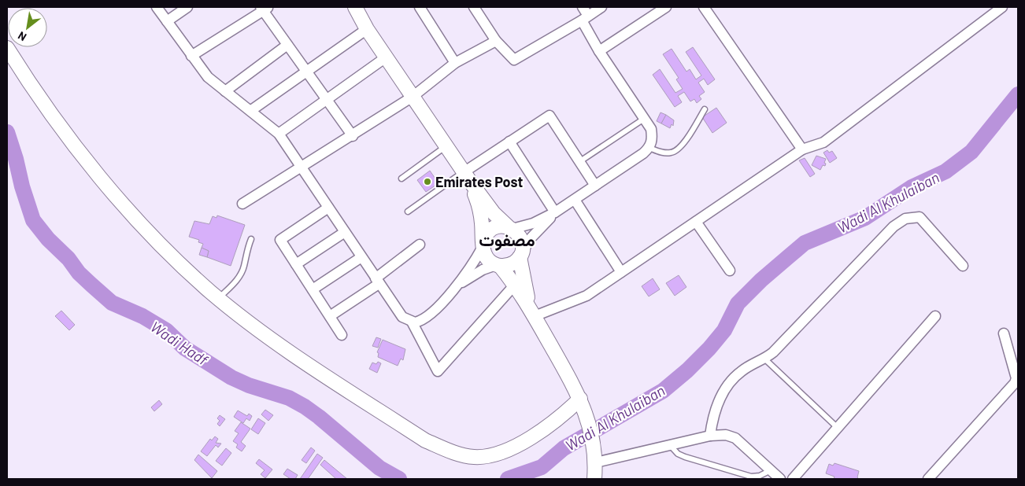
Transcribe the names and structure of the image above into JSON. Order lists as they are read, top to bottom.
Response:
{
  "districts": ["مصفوت"],
  "water": ["Wadi Al Khulaiban", "Wadi Hadf"],
  "places": ["Emirates Post"],
  "north": "bottom left"
}
